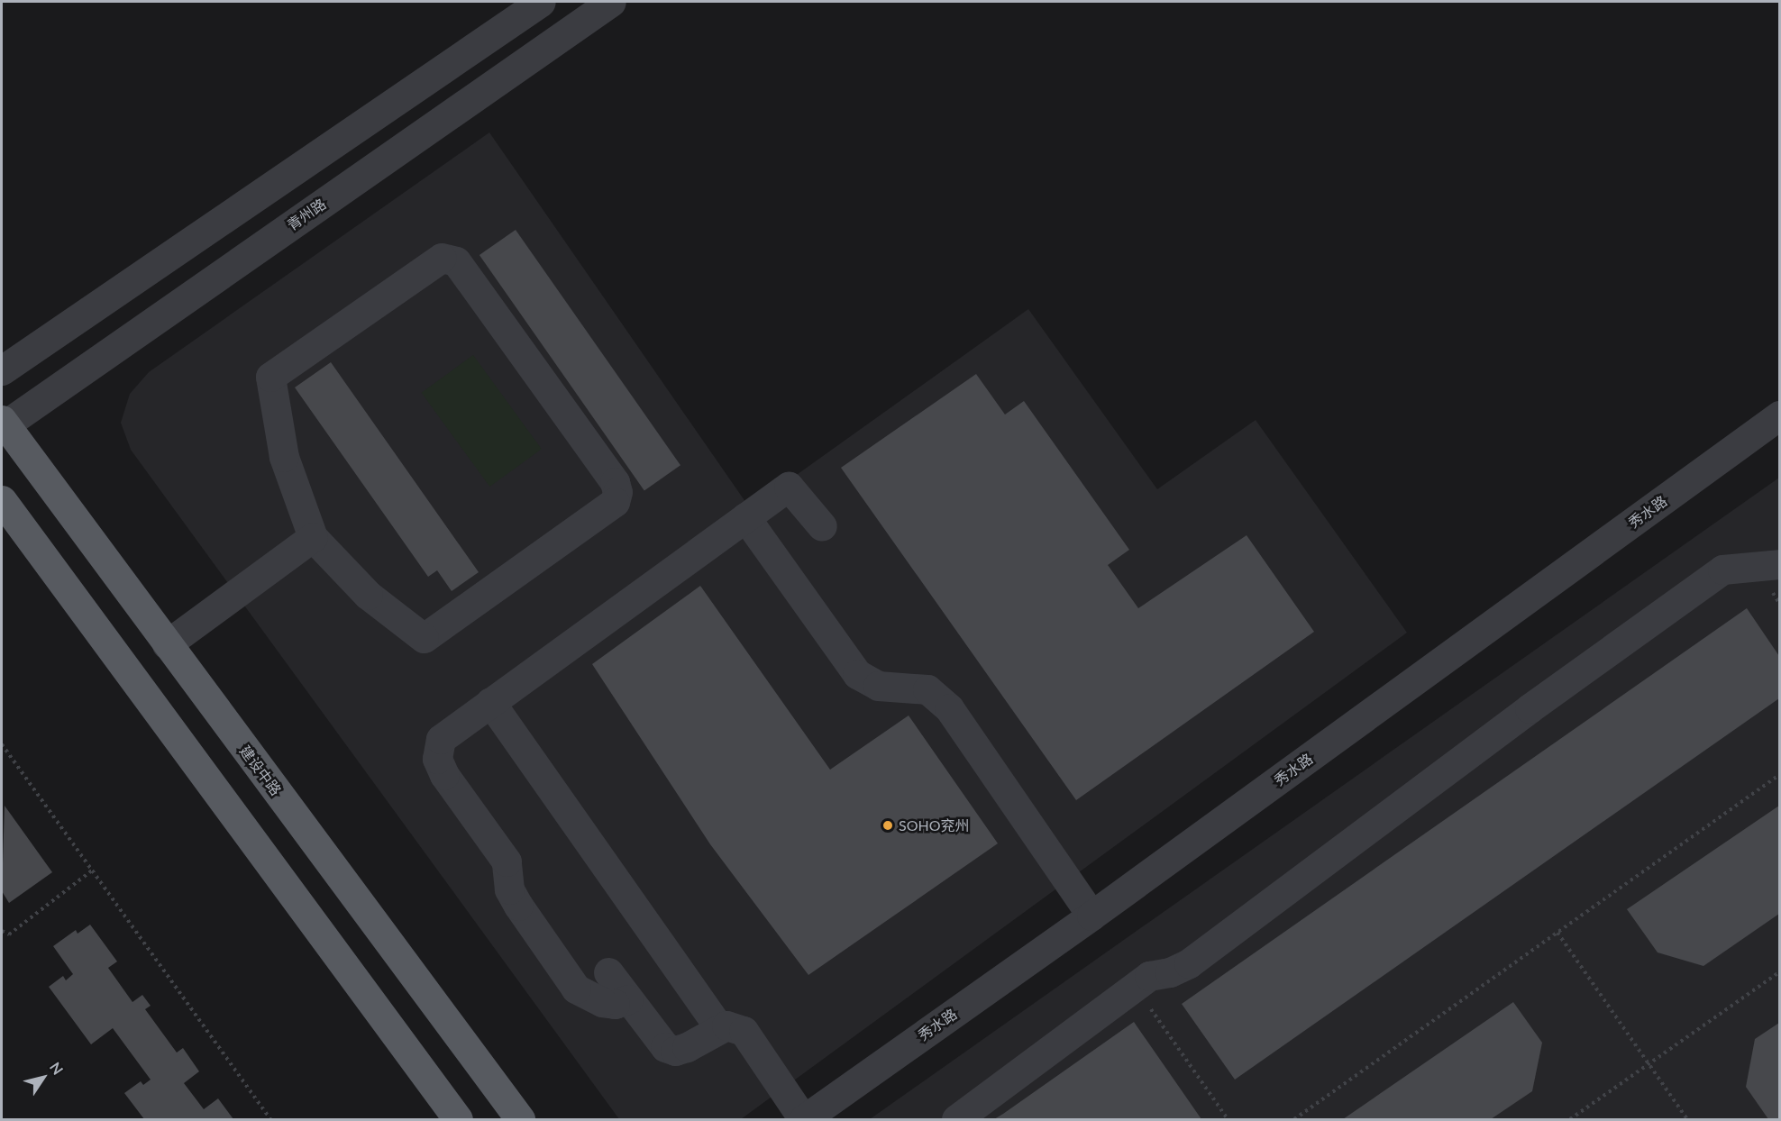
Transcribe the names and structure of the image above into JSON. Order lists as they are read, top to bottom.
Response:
{
  "streets": {
    "main road": ["建设中路"],
    "street": ["青州路", "秀水路"]
  },
  "crossings": [
    ["青州路", "建设中路"]
  ],
  "places": ["SOHO兖州"],
  "north": "top right"
}
